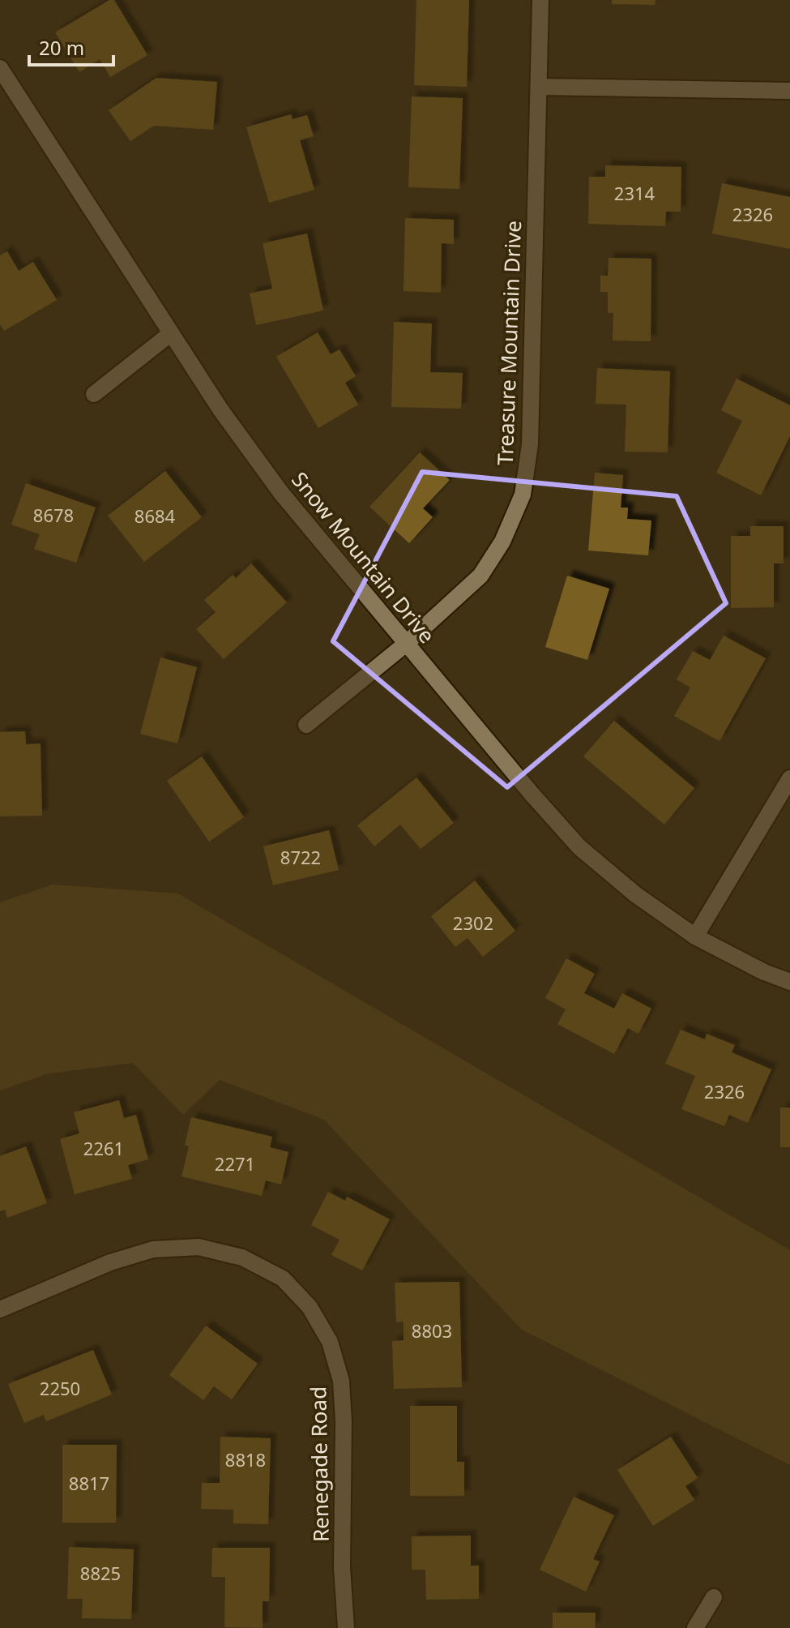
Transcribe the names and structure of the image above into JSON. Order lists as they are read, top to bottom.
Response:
{
  "streets": {
    "street": ["Treasure Mountain Drive", "Snow Mountain Drive", "Renegade Road"]
  },
  "crossings": [
    ["Treasure Mountain Drive", "Snow Mountain Drive"]
  ],
  "house_numbers": [
    "2314",
    "2326",
    "8678",
    "8684",
    "8722",
    "2302",
    "2326",
    "2261",
    "2271",
    "8803",
    "2250",
    "8818",
    "8817",
    "8825"
  ],
  "scale_bar": "20 m"
}
